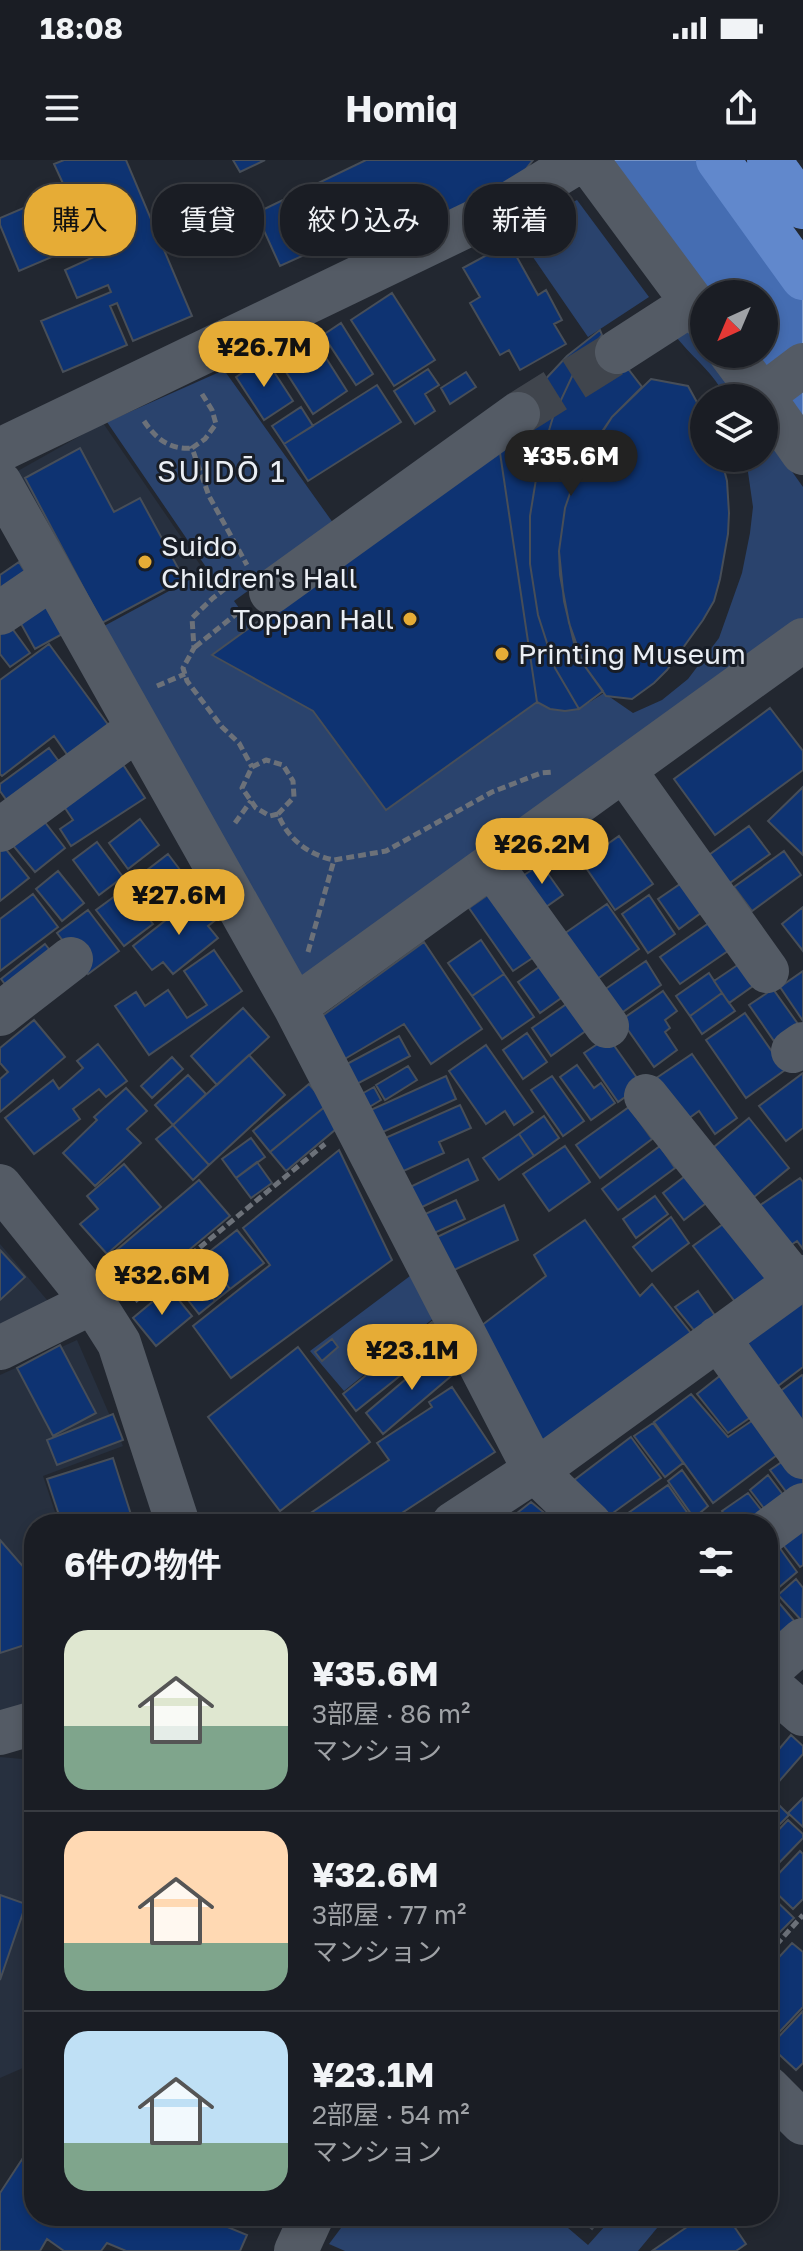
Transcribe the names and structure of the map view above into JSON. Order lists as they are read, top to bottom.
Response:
{
  "districts": ["SUIDŌ 1"],
  "places": ["Suido Children's Hall", "Toppan Hall", "Printing Museum"],
  "north": "bottom left",
  "page": {
    "status": "18:08",
    "header": "Homiq",
    "chip": [
      "購入",
      "賃貸",
      "絞り込み",
      "新着"
    ],
    "price": [
      "¥26.7M",
      "¥35.6M",
      "¥26.2M",
      "¥27.6M",
      "¥32.6M",
      "¥23.1M"
    ],
    "heading": "6件の物件",
    "list": [
      {
        "name": "¥35.6M",
        "note": "3部屋 · 86 m² · マンション"
      },
      {
        "name": "¥32.6M",
        "note": "3部屋 · 77 m² · マンション"
      },
      {
        "name": "¥23.1M",
        "note": "2部屋 · 54 m² · マンション"
      }
    ]
  }
}
